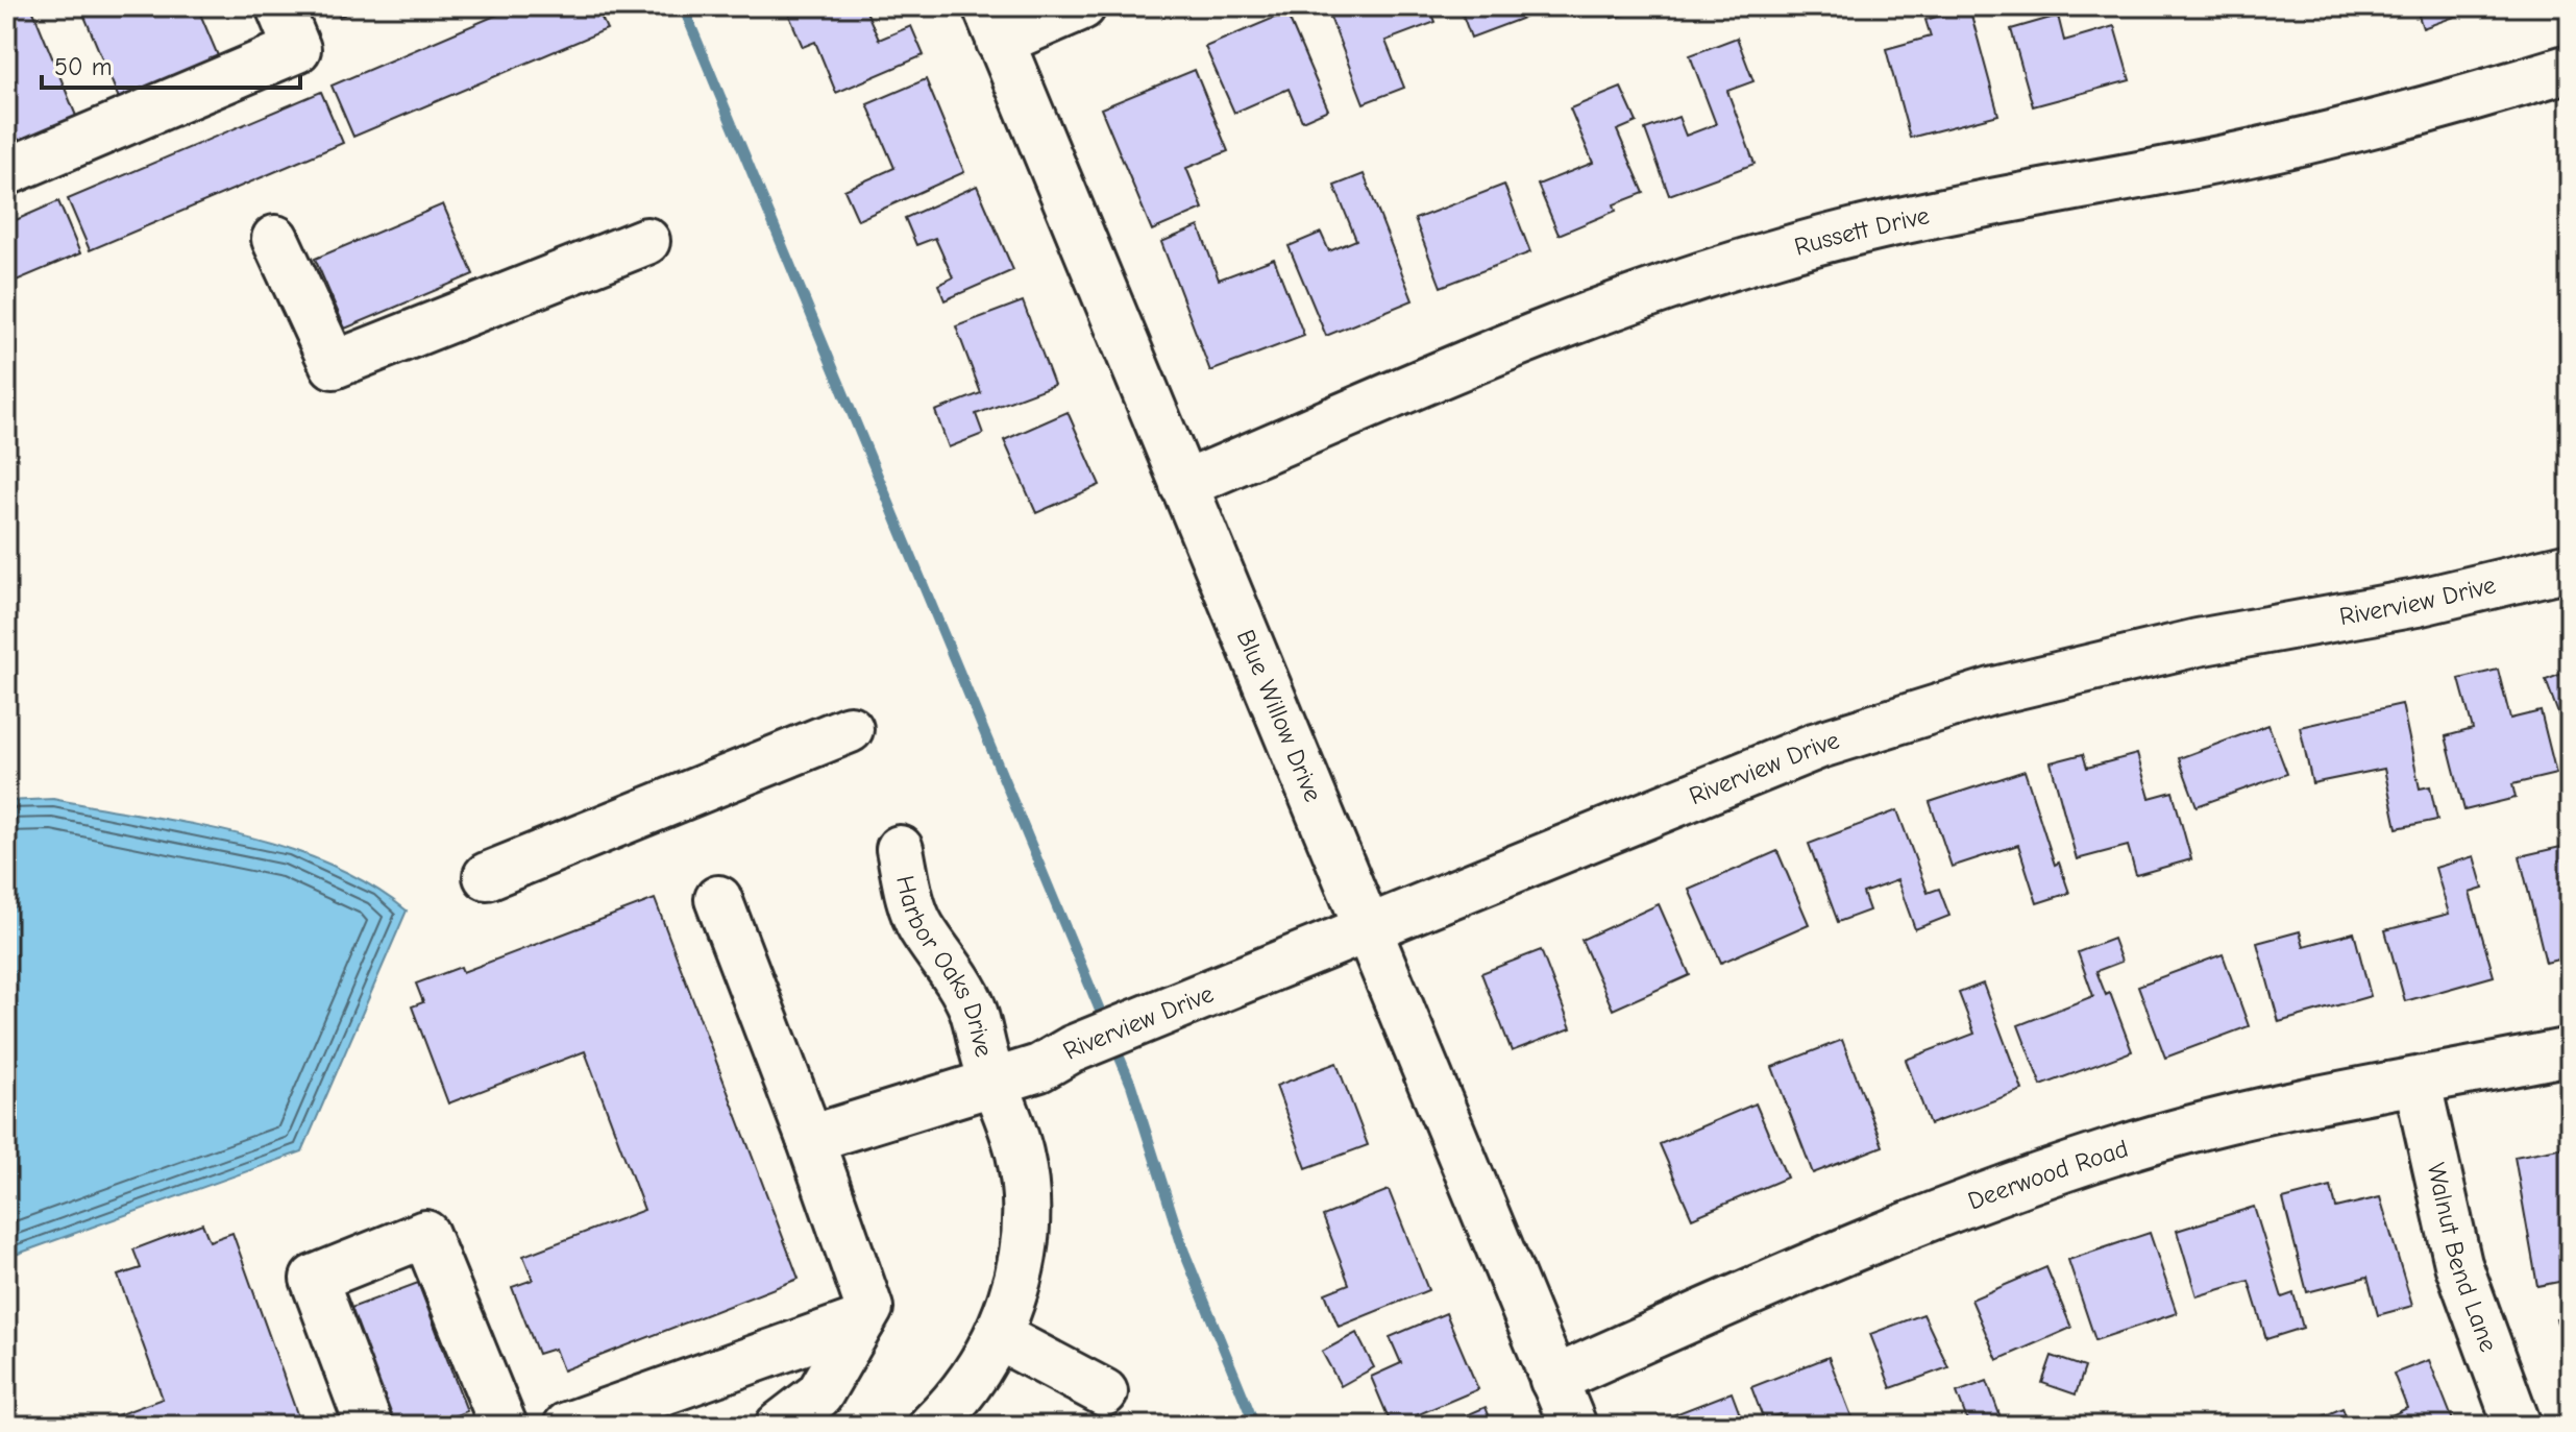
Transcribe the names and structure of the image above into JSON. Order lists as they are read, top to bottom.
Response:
{
  "streets": {
    "street": [
      "Russett Drive",
      "Riverview Drive",
      "Blue Willow Drive",
      "Harbor Oaks Drive",
      "Deerwood Road",
      "Walnut Bend Lane"
    ]
  },
  "crossings": [
    ["Russett Drive", "Blue Willow Drive"],
    ["Riverview Drive", "Blue Willow Drive"],
    ["Riverview Drive", "Harbor Oaks Drive"],
    ["Blue Willow Drive", "Deerwood Road"],
    ["Deerwood Road", "Walnut Bend Lane"]
  ],
  "scale_bar": "50 m"
}
